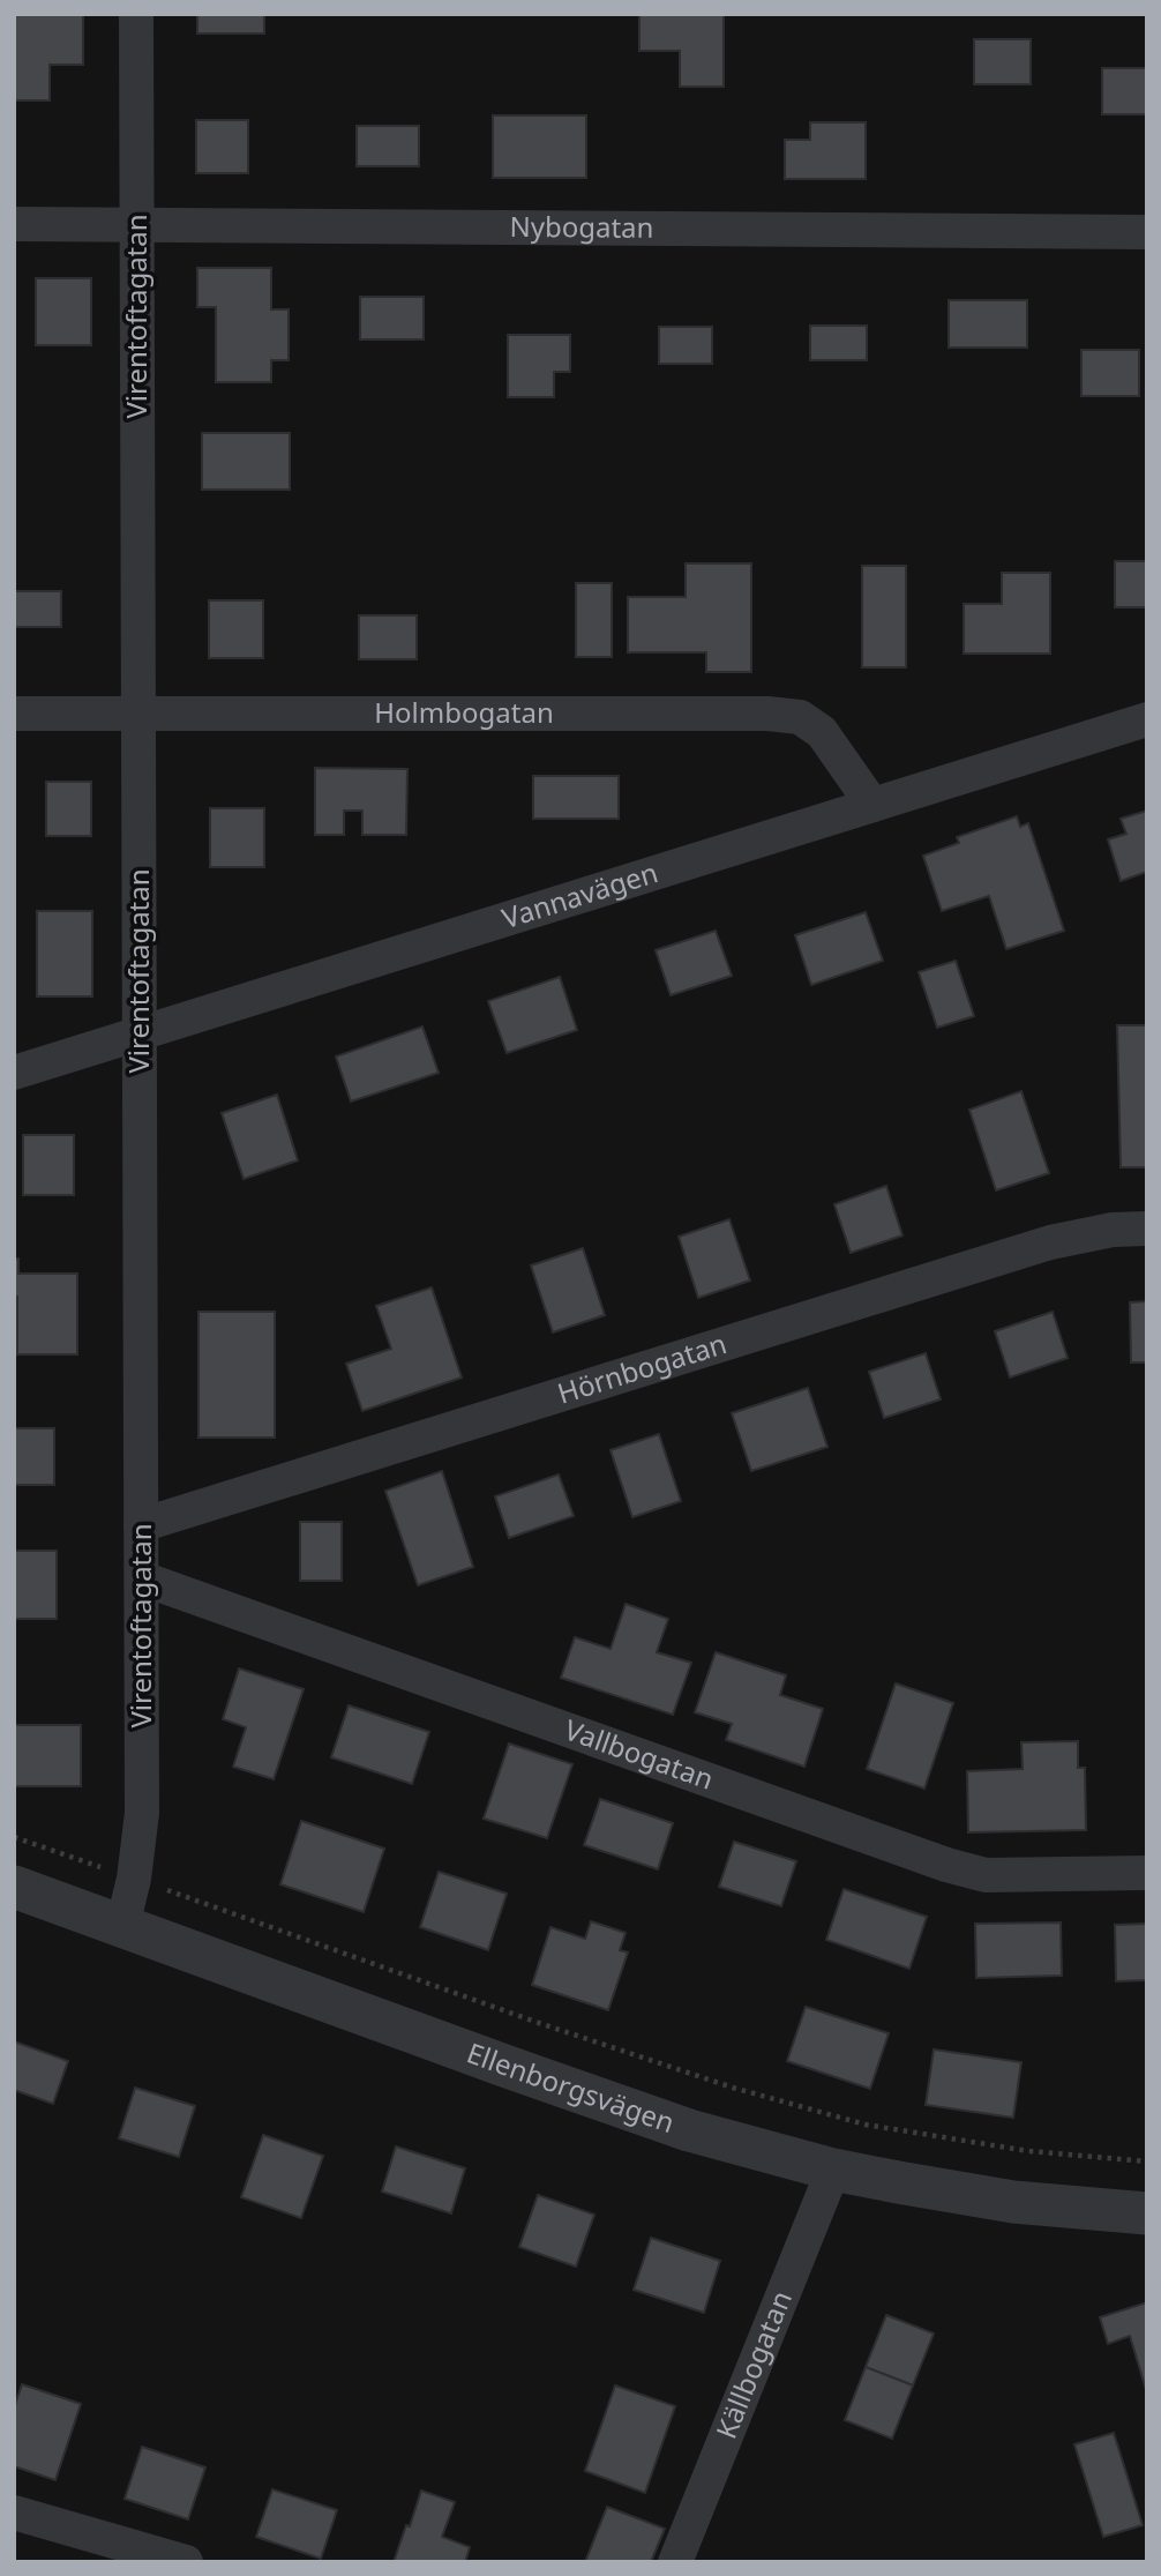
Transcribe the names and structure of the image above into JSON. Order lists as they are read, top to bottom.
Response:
{
  "streets": {
    "street": [
      "Nybogatan",
      "Virentoftagatan",
      "Holmbogatan",
      "Vannavägen",
      "Hörnbogatan",
      "Vallbogatan",
      "Ellenborgsvägen",
      "Källbogatan"
    ]
  },
  "crossings": [
    ["Nybogatan", "Virentoftagatan"],
    ["Virentoftagatan", "Holmbogatan"],
    ["Virentoftagatan", "Vannavägen"],
    ["Virentoftagatan", "Hörnbogatan"],
    ["Virentoftagatan", "Vallbogatan"],
    ["Virentoftagatan", "Ellenborgsvägen"],
    ["Holmbogatan", "Vannavägen"],
    ["Ellenborgsvägen", "Källbogatan"]
  ]
}
